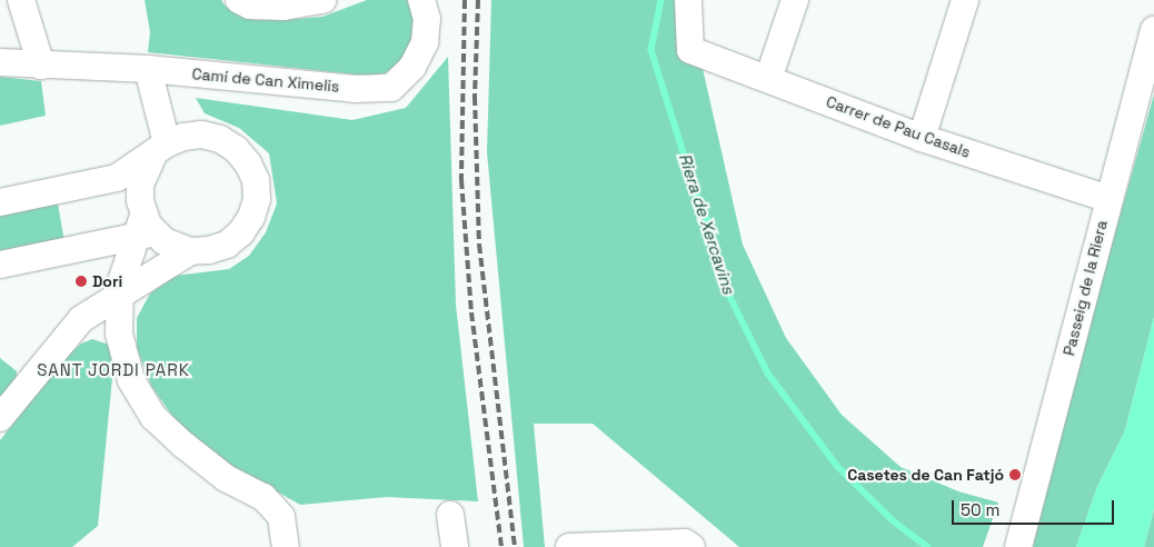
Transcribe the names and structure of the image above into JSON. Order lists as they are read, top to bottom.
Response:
{
  "streets": {
    "street": ["Camí de Can Ximelis", "Carrer de Pau Casals", "Passeig de la Riera"]
  },
  "crossings": [
    ["Carrer de Pau Casals", "Passeig de la Riera"]
  ],
  "districts": ["SANT JORDI PARK"],
  "water": ["Riera de Xercavins"],
  "places": ["Dori", "Casetes de Can Fatjó"],
  "scale_bar": "50 m"
}
